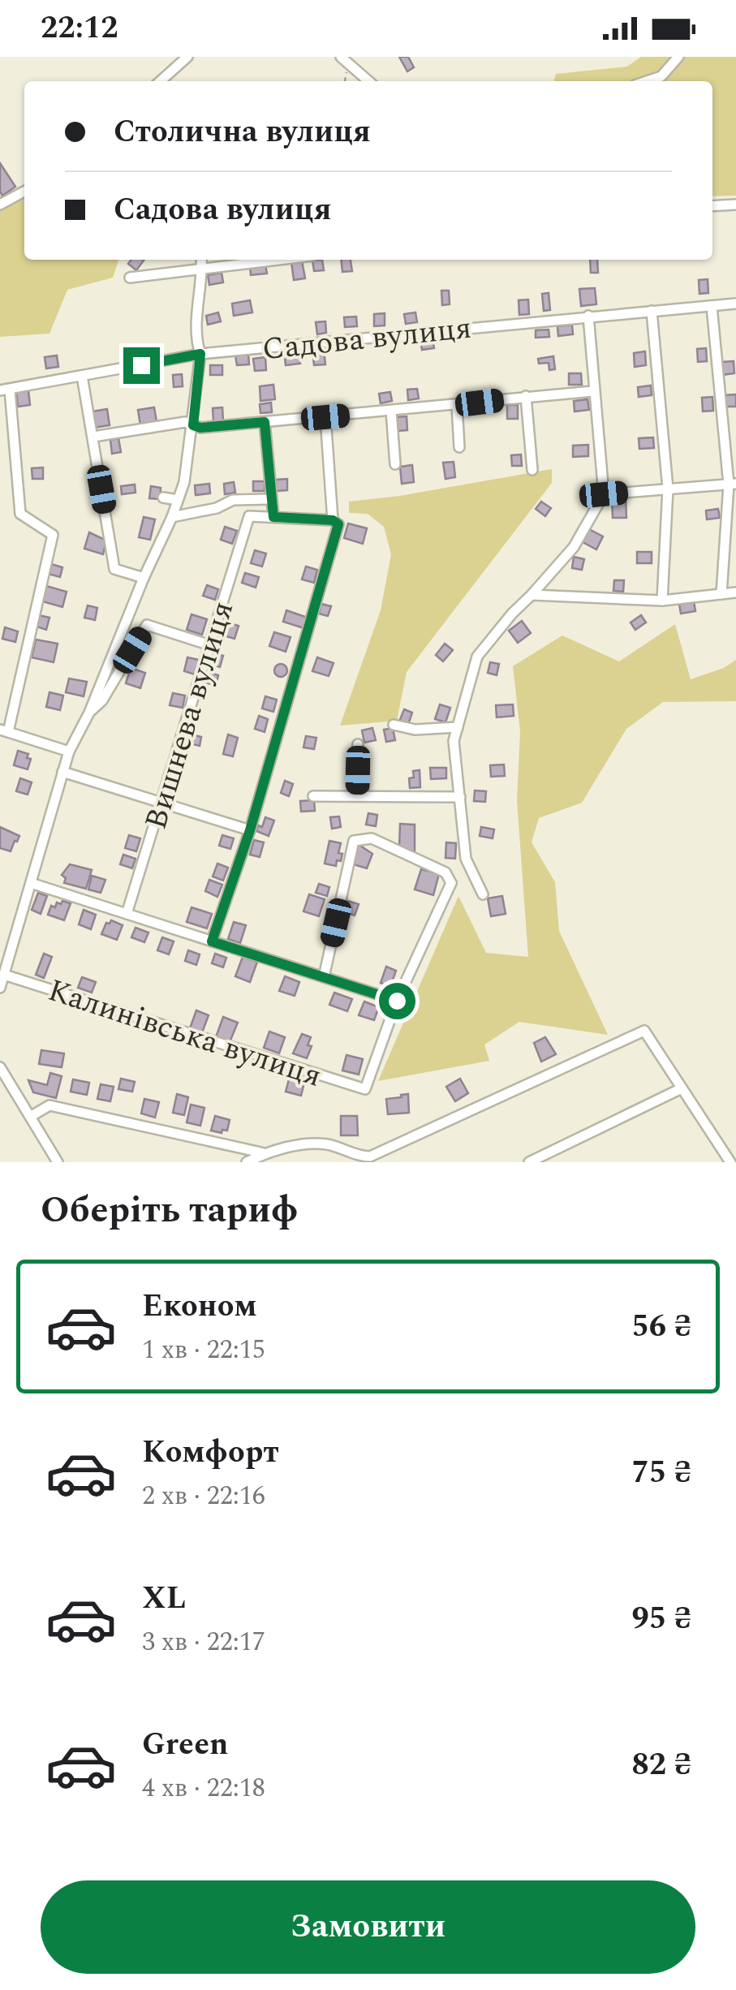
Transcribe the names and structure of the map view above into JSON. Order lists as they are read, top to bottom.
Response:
{
  "streets": {
    "street": ["Садова вулиця", "Вишнева вулиця", "Калинівська вулиця"]
  },
  "page": {
    "status": "22:12",
    "banner": ["Столична вулиця", "Садова вулиця"],
    "heading": "Оберіть тариф",
    "list": [
      {
        "name": "Економ",
        "note": "1 хв · 22:15",
        "value": "56 ₴"
      },
      {
        "name": "Комфорт",
        "note": "2 хв · 22:16",
        "value": "75 ₴"
      },
      {
        "name": "XL",
        "note": "3 хв · 22:17",
        "value": "95 ₴"
      },
      {
        "name": "Green",
        "note": "4 хв · 22:18",
        "value": "82 ₴"
      }
    ],
    "buttons": "Замовити"
  }
}
